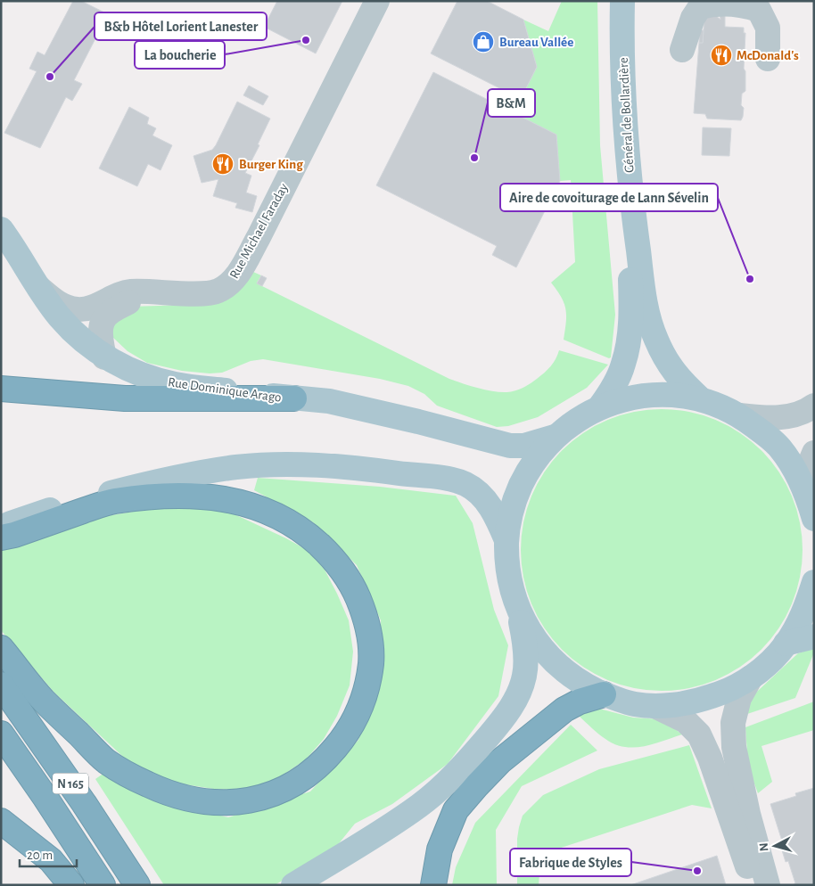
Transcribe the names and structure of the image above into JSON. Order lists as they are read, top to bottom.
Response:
{
  "streets": {
    "highway": ["N 165"],
    "main road": ["Général de Bollardière", "Rue Dominique Arago"],
    "street": ["Rue Michael Faraday"]
  },
  "crossings": [
    ["Rue Michael Faraday", "Rue Dominique Arago"]
  ],
  "places": {
    "other": [
      "La boucherie",
      "B&b Hôtel Lorient Lanester",
      "B&M",
      "Aire de covoiturage de Lann Sévelin",
      "Fabrique de Styles"
    ],
    "shop": ["Bureau Vallée"],
    "restaurant": ["McDonald's", "Burger King"]
  },
  "scale_bar": "20 m",
  "north": "left"
}
